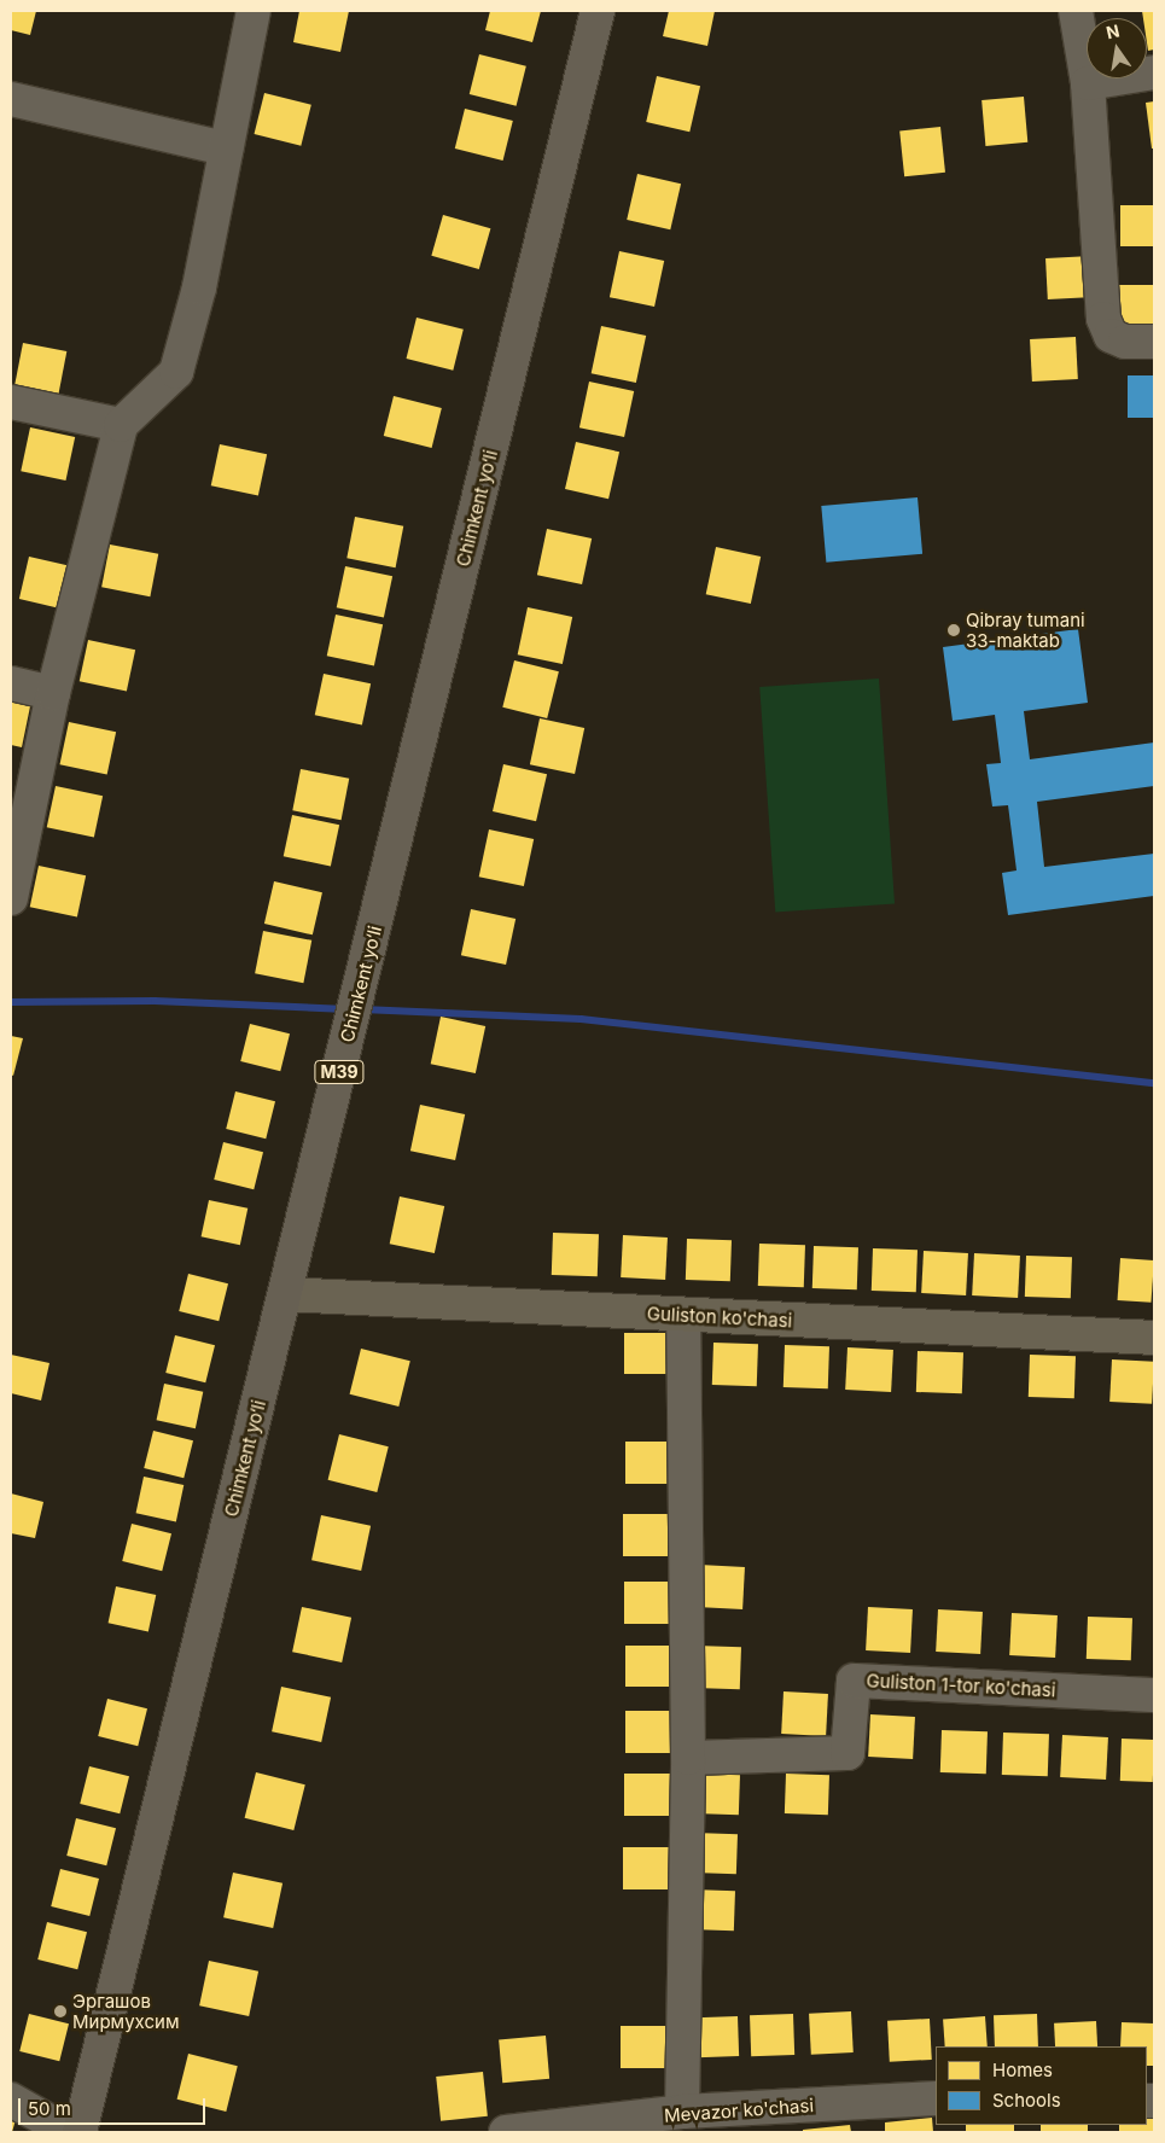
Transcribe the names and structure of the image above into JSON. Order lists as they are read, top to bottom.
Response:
{
  "streets": {
    "highway": ["Chimkent yo‘li", "M39"],
    "main road": ["Guliston ko'chasi"],
    "street": ["Guliston 1-tor ko'chasi", "Mevazor ko'chasi"]
  },
  "crossings": [
    ["Chimkent yo‘li", "Guliston ko'chasi"]
  ],
  "places": ["Qibray tumani 33-maktab", "Эргашов Мирмухсим"],
  "legend": ["Homes", "Schools"],
  "scale_bar": "50 m",
  "north": "top"
}
